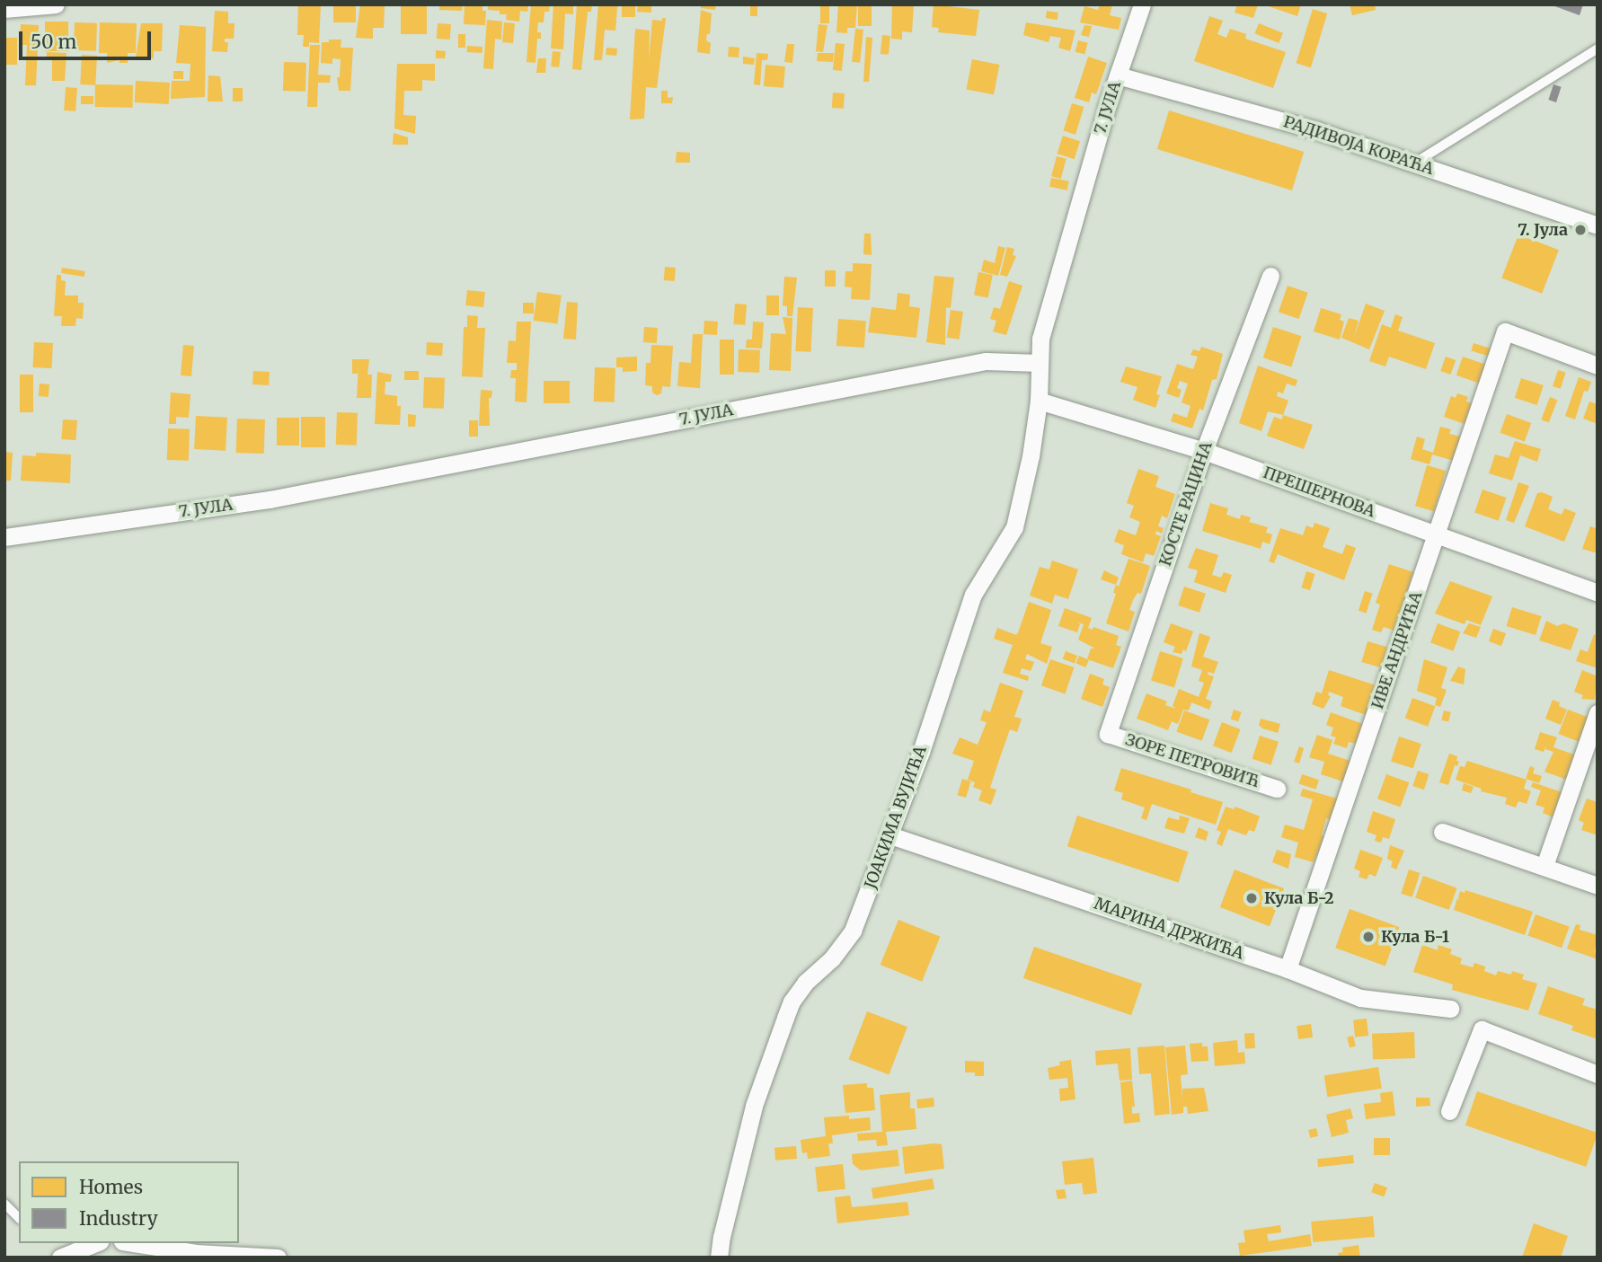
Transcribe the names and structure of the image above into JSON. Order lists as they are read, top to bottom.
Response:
{
  "streets": {
    "street": [
      "7. ЈУЛА",
      "РАДИВОЈА КОРАЋА",
      "ПРЕШЕРНОВА",
      "КОСТЕ РАЦИНА",
      "ИВЕ АНДРИЋА",
      "ЗОРЕ ПЕТРОВИЋ",
      "ЈОАКИМА ВУЈИЋА",
      "МАРИНА ДРЖИЋА"
    ]
  },
  "crossings": [
    ["7. ЈУЛА", "РАДИВОЈА КОРАЋА"],
    ["7. ЈУЛА", "ЈОАКИМА ВУЈИЋА"],
    ["ПРЕШЕРНОВА", "КОСТЕ РАЦИНА"],
    ["ПРЕШЕРНОВА", "ИВЕ АНДРИЋА"],
    ["ПРЕШЕРНОВА", "ЈОАКИМА ВУЈИЋА"],
    ["КОСТЕ РАЦИНА", "ЗОРЕ ПЕТРОВИЋ"],
    ["ИВЕ АНДРИЋА", "МАРИНА ДРЖИЋА"],
    ["ЈОАКИМА ВУЈИЋА", "МАРИНА ДРЖИЋА"]
  ],
  "places": ["7. Јула", "Кула Б-2", "Кула Б-1"],
  "legend": ["Homes", "Industry"],
  "scale_bar": "50 m"
}
